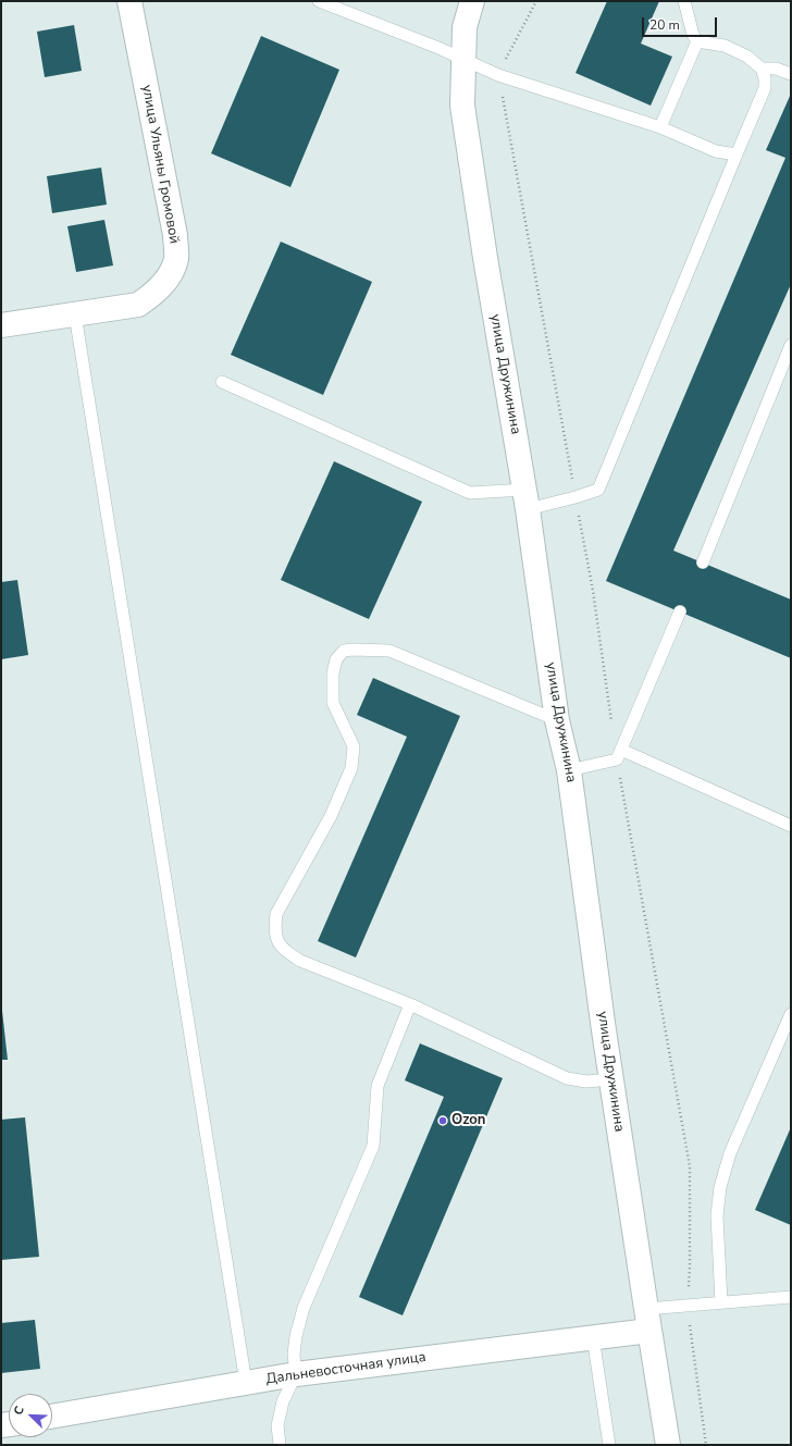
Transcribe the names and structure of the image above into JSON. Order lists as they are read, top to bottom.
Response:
{
  "streets": {
    "main road": ["улица Ульяны Громовой", "улица Дружинина", "Дальневосточная улица"]
  },
  "crossings": [
    ["улица Дружинина", "Дальневосточная улица"]
  ],
  "places": ["Ozon"],
  "scale_bar": "20 m",
  "north": "top left"
}
